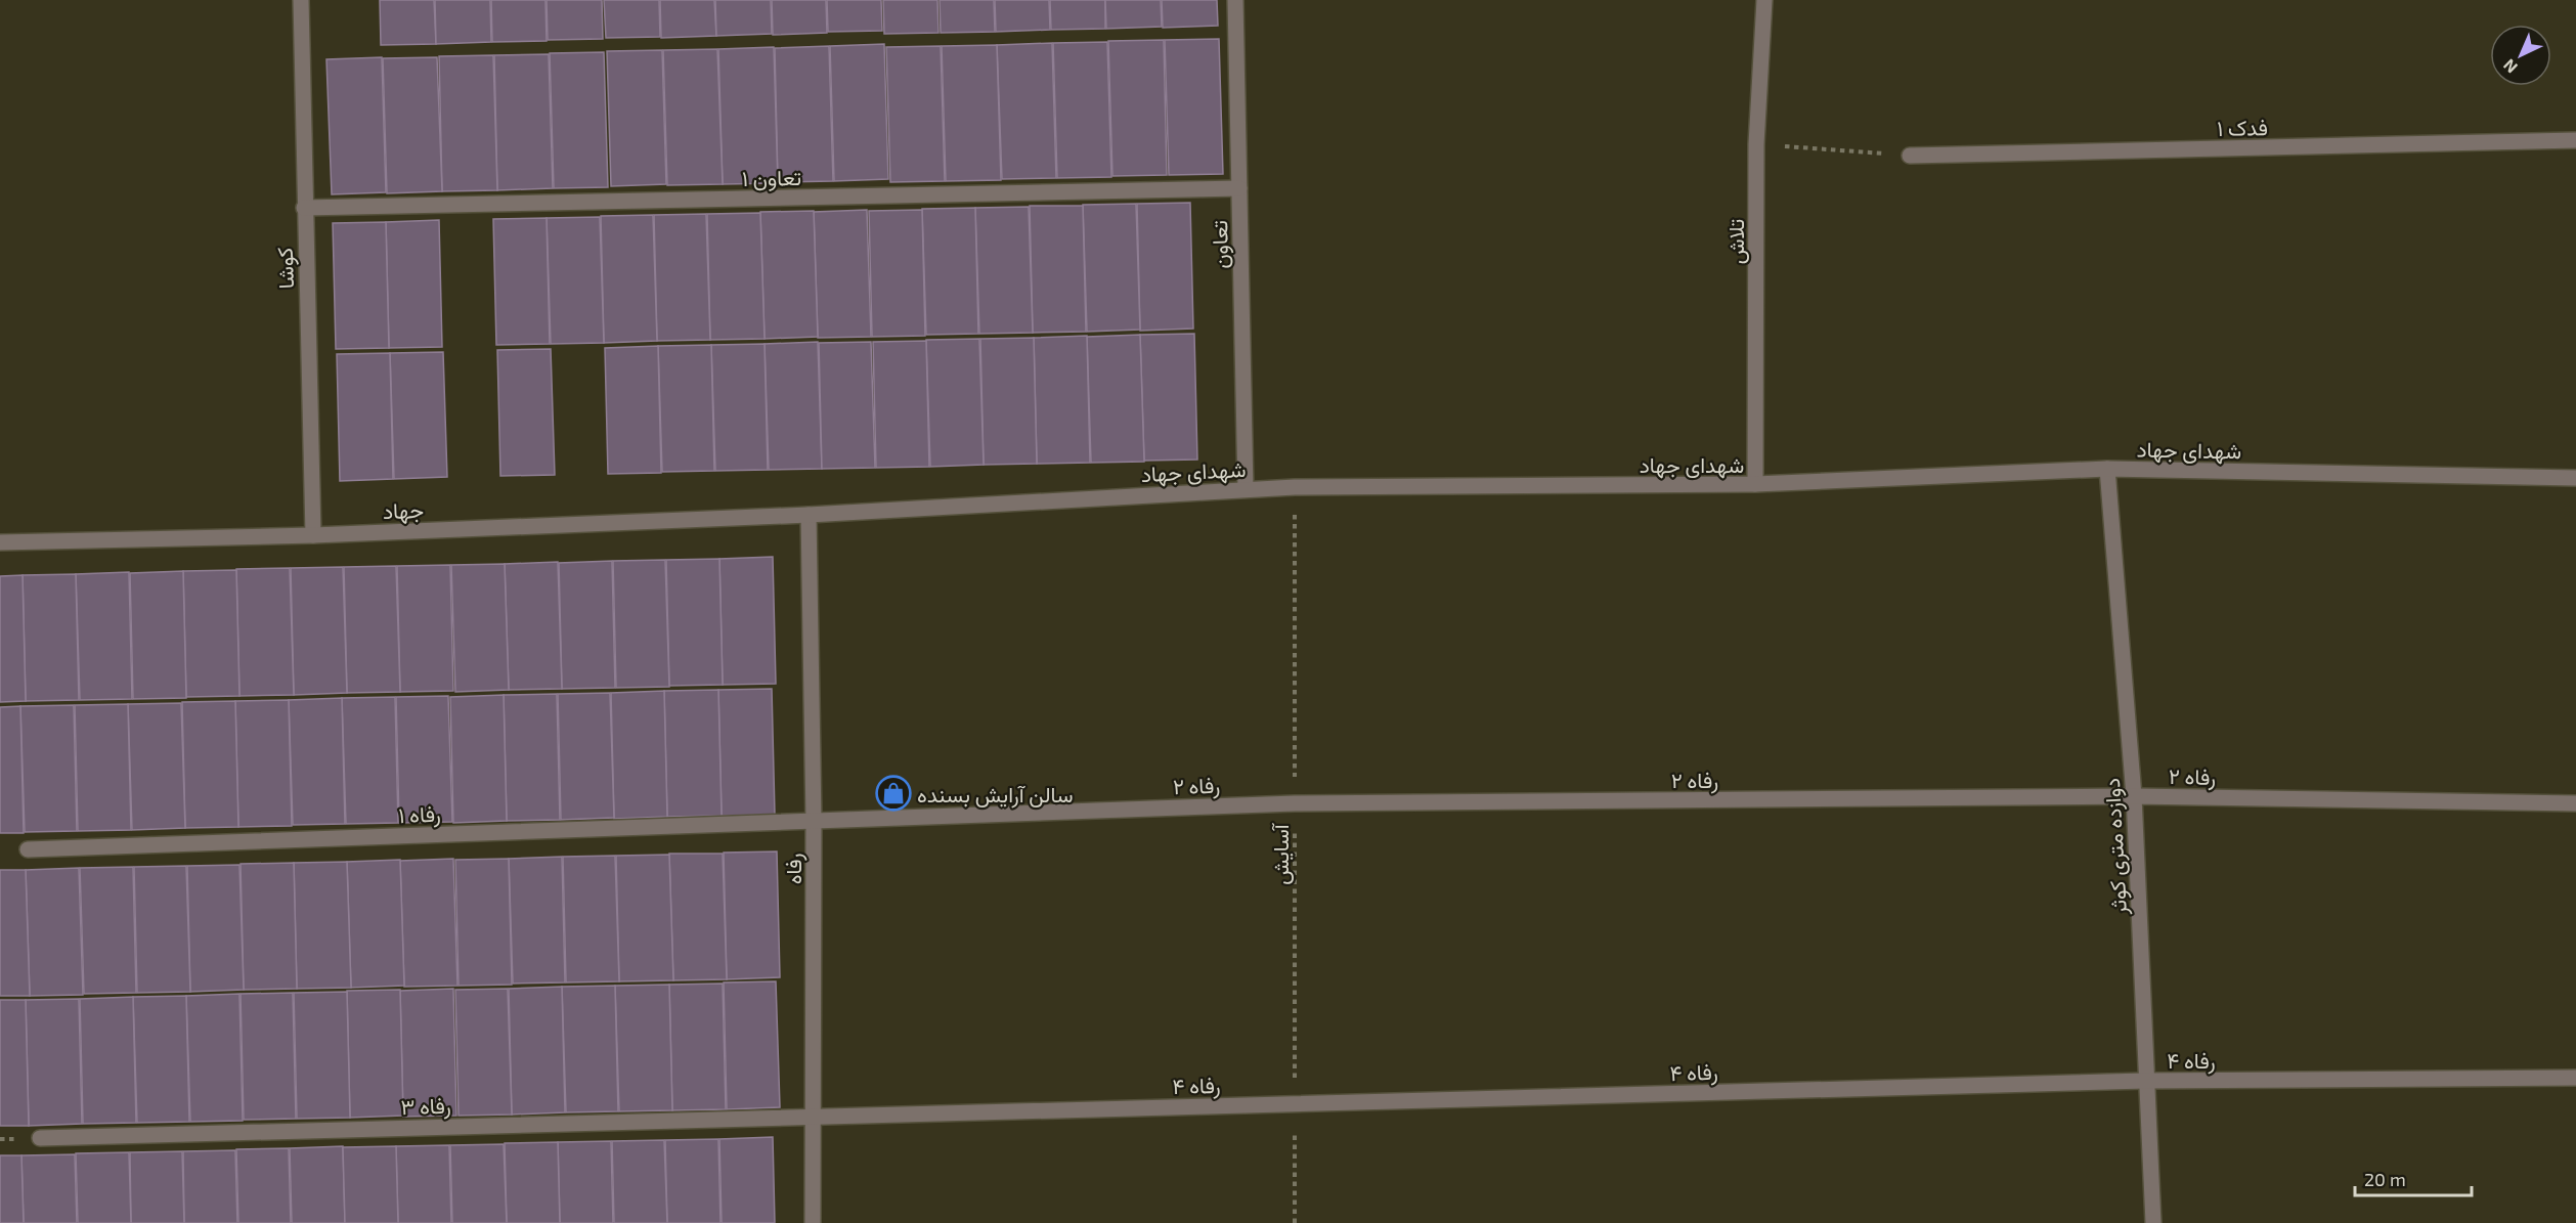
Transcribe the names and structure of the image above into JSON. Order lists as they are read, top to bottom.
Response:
{
  "streets": {
    "street": [
      "فدک ۱",
      "تعاون ۱",
      "تلاش",
      "تعاون",
      "کوشا",
      "شهدای جهاد",
      "جهاد",
      "رفاه ۲",
      "رفاه ۱",
      "دوازده متری کوثر",
      "رفاه",
      "رفاه ۴",
      "رفاه ۳"
    ],
    "path": ["آسایش"]
  },
  "crossings": [
    ["تعاون ۱", "تعاون"],
    ["تعاون ۱", "کوشا"],
    ["تلاش", "شهدای جهاد"],
    ["تعاون", "شهدای جهاد"],
    ["کوشا", "جهاد"],
    ["شهدای جهاد", "جهاد"],
    ["شهدای جهاد", "دوازده متری کوثر"],
    ["شهدای جهاد", "آسایش"],
    ["شهدای جهاد", "رفاه"],
    ["جهاد", "رفاه"],
    ["رفاه ۲", "رفاه ۱"],
    ["رفاه ۲", "دوازده متری کوثر"],
    ["رفاه ۲", "آسایش"],
    ["رفاه ۲", "رفاه"],
    ["رفاه ۱", "رفاه"],
    ["دوازده متری کوثر", "رفاه ۴"],
    ["آسایش", "رفاه ۴"],
    ["رفاه", "رفاه ۴"],
    ["رفاه", "رفاه ۳"],
    ["رفاه ۴", "رفاه ۳"]
  ],
  "places": {
    "shop": ["سالن آرایش بسنده"]
  },
  "scale_bar": "20 m",
  "north": "bottom left"
}
